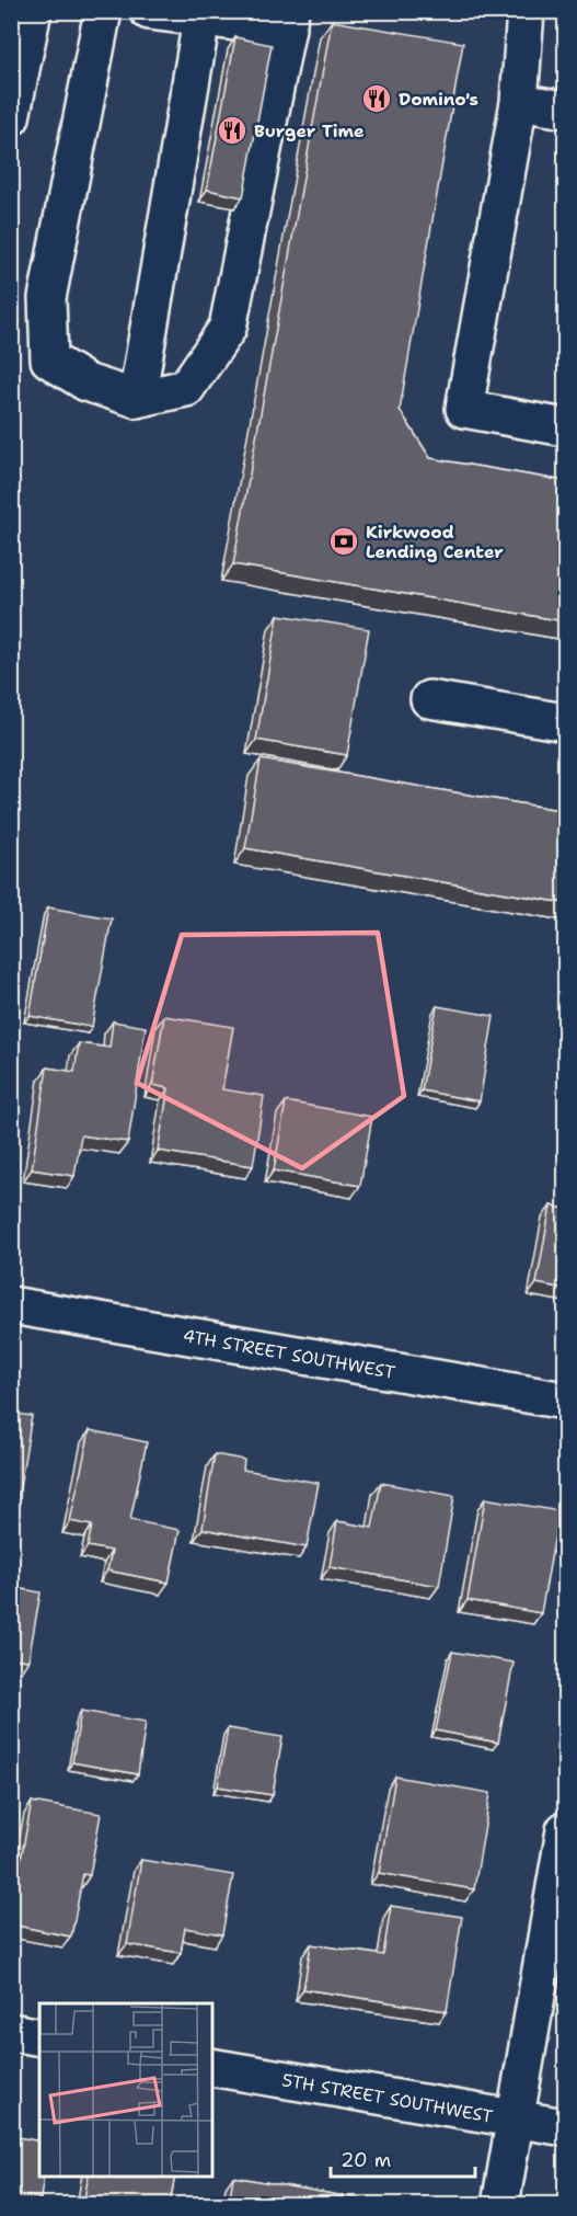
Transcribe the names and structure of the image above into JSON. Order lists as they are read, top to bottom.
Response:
{
  "streets": {
    "street": ["4TH STREET SOUTHWEST", "5TH STREET SOUTHWEST"]
  },
  "places": {
    "restaurant": ["Domino's", "Burger Time"],
    "bank": ["Kirkwood Lending Center"]
  },
  "scale_bar": "20 m"
}
